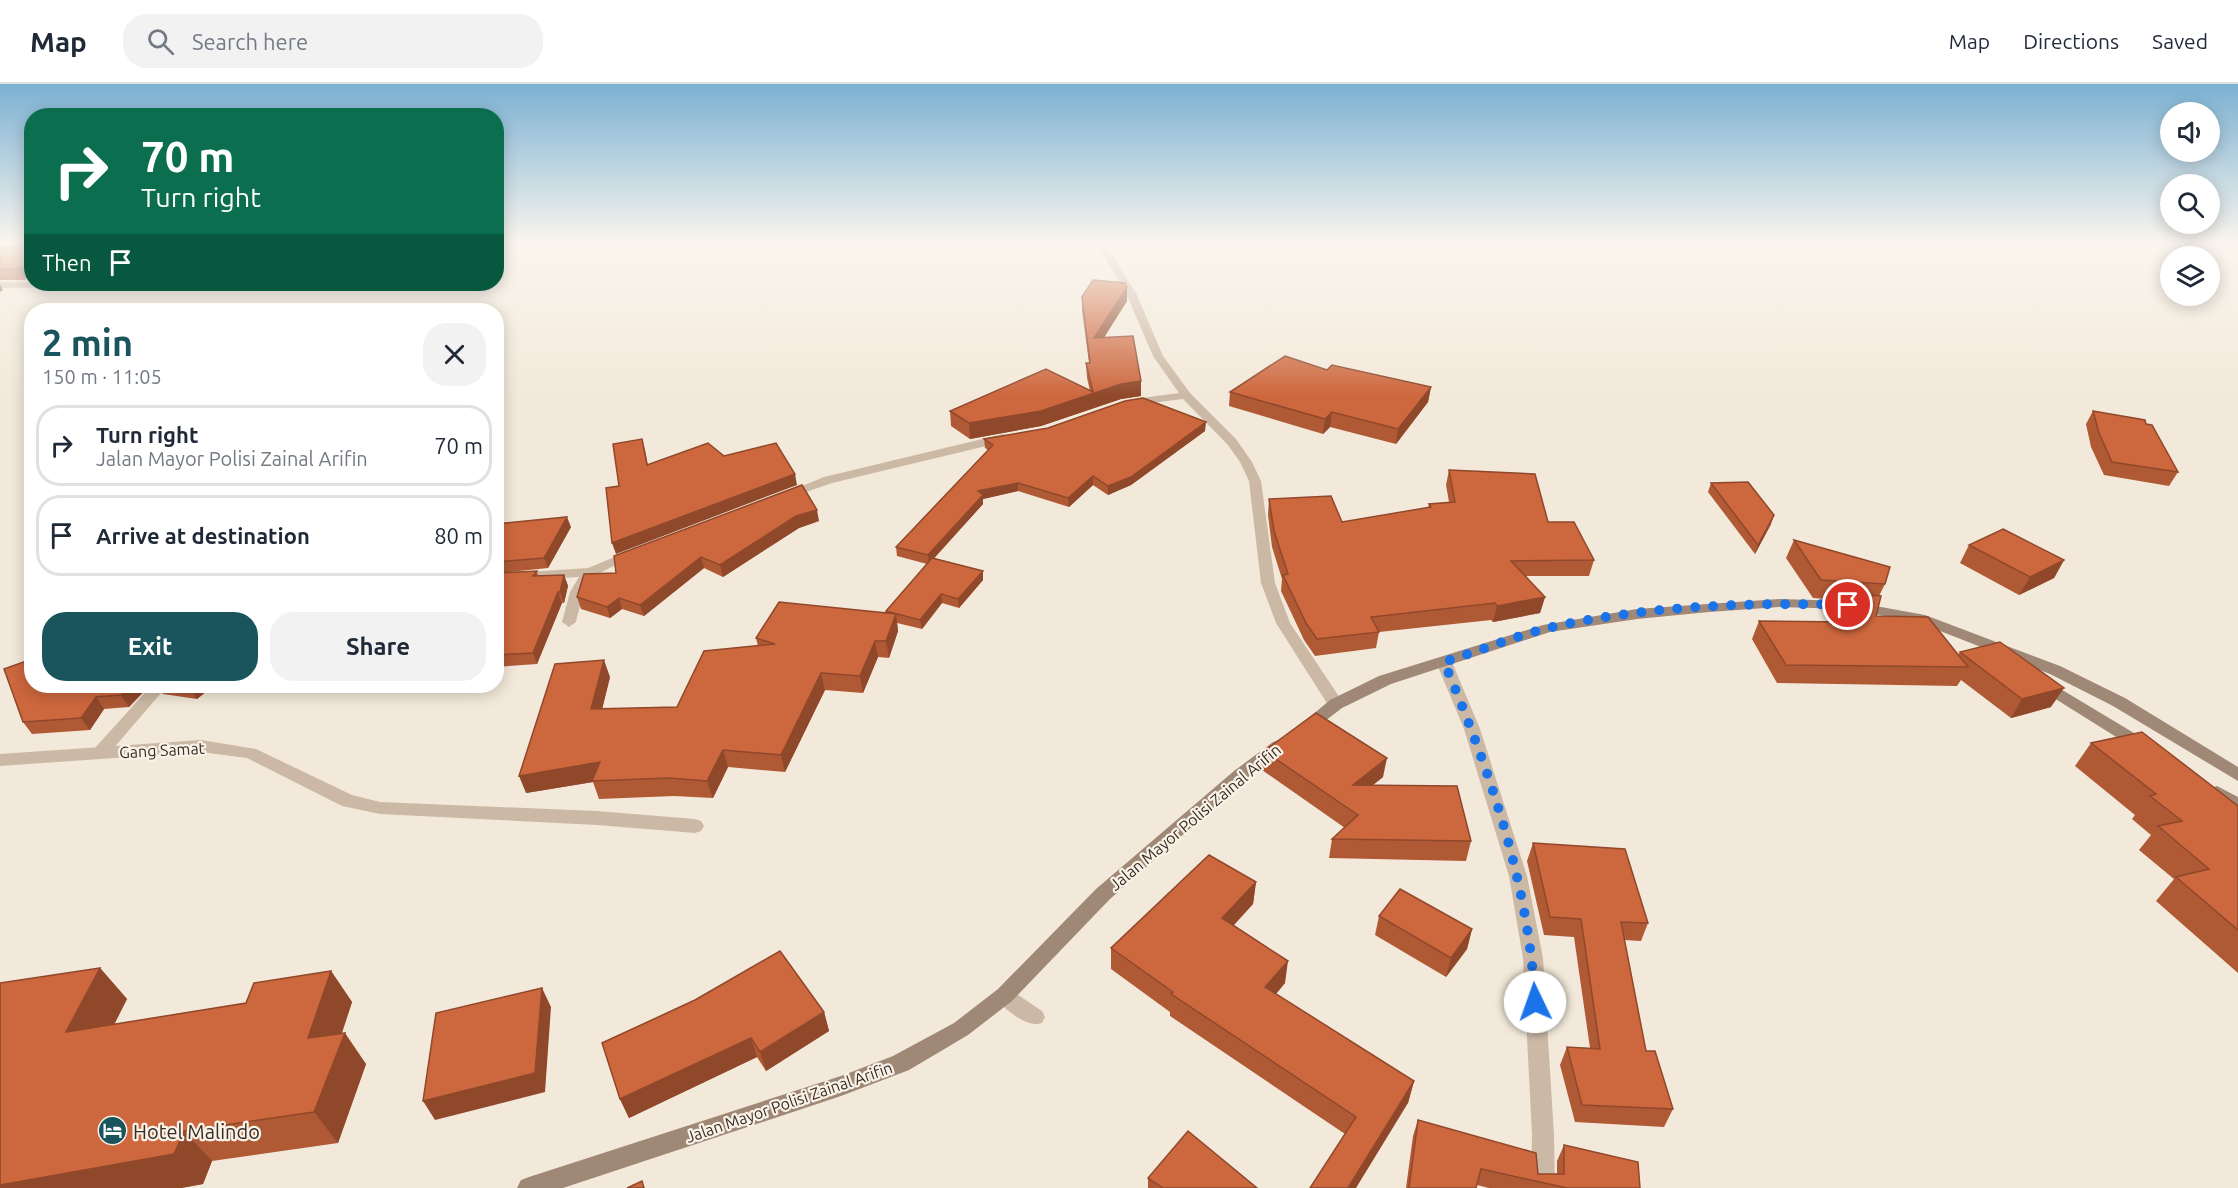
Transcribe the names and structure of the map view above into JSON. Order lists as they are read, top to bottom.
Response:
{
  "streets": {
    "main road": ["Jalan Mayor Polisi Zainal Arifin"],
    "street": ["Gang Samat"]
  },
  "places": {
    "hotel": ["Hotel Malindo"]
  },
  "page": {
    "header": "Map",
    "search": "Search here",
    "nav": ["Map", "Directions", "Saved"],
    "turn": ["70 m", "Turn right"],
    "then": "Then",
    "heading": ["2 min", "150 m · 11:05"],
    "list": [
      {
        "name": "Turn right",
        "note": "Jalan Mayor Polisi Zainal Arifin",
        "value": "70 m"
      },
      {
        "name": "Arrive at destination",
        "value": "80 m"
      }
    ],
    "buttons": ["Exit", "Share"]
  }
}
